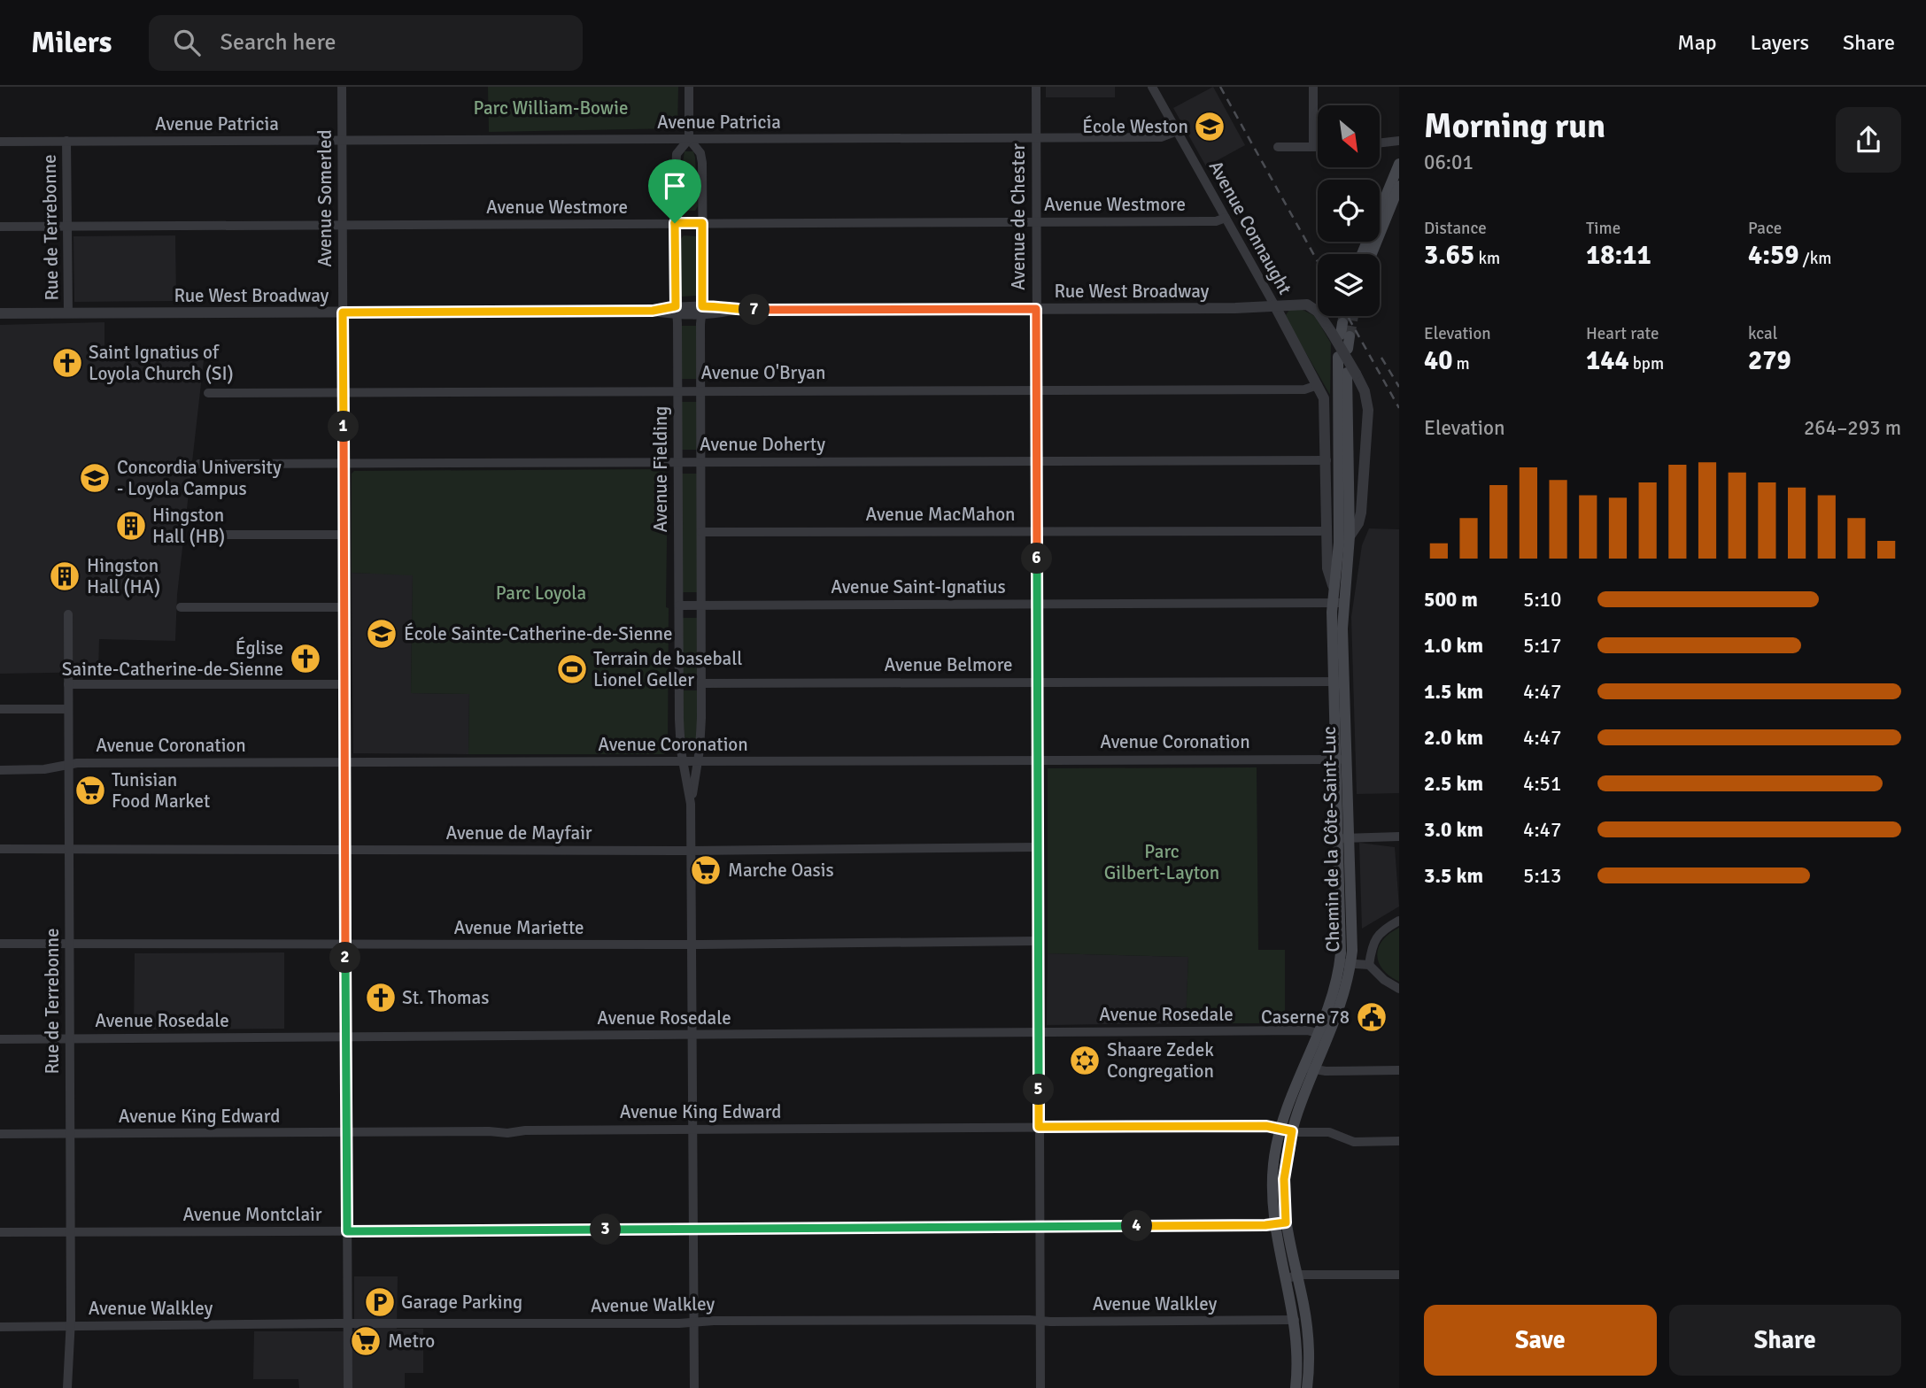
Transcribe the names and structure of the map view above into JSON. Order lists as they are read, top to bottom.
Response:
{
  "streets": {
    "main road": ["Chemin de la Côte-Saint-Luc"],
    "street": [
      "Avenue Patricia",
      "Avenue Somerled",
      "Avenue Westmore",
      "Avenue de Chester",
      "Rue de Terrebonne",
      "Avenue Connaught",
      "Rue West Broadway",
      "Avenue O'Bryan",
      "Avenue Doherty",
      "Avenue Fielding",
      "Avenue MacMahon",
      "Avenue Saint-Ignatius",
      "Avenue Belmore",
      "Avenue Coronation",
      "Avenue de Mayfair",
      "Avenue Mariette",
      "Avenue Rosedale",
      "Avenue King Edward",
      "Avenue Montclair",
      "Avenue Walkley"
    ]
  },
  "crossings": [
    ["Avenue Patricia", "Avenue Somerled"],
    ["Avenue Patricia", "Avenue de Chester"],
    ["Avenue Patricia", "Rue de Terrebonne"],
    ["Avenue Patricia", "Avenue Connaught"],
    ["Avenue Patricia", "Avenue Fielding"],
    ["Avenue Somerled", "Avenue Westmore"],
    ["Avenue Somerled", "Rue West Broadway"],
    ["Avenue Somerled", "Avenue O'Bryan"],
    ["Avenue Somerled", "Avenue Doherty"],
    ["Avenue Somerled", "Avenue Coronation"],
    ["Avenue Somerled", "Avenue de Mayfair"],
    ["Avenue Somerled", "Avenue Mariette"],
    ["Avenue Somerled", "Avenue Rosedale"],
    ["Avenue Somerled", "Avenue King Edward"],
    ["Avenue Somerled", "Avenue Montclair"],
    ["Avenue Somerled", "Avenue Walkley"],
    ["Avenue Westmore", "Avenue de Chester"],
    ["Avenue Westmore", "Rue de Terrebonne"],
    ["Avenue Westmore", "Avenue Connaught"],
    ["Avenue Westmore", "Avenue Fielding"],
    ["Avenue de Chester", "Rue West Broadway"],
    ["Avenue de Chester", "Avenue O'Bryan"],
    ["Avenue de Chester", "Avenue Doherty"],
    ["Avenue de Chester", "Avenue MacMahon"],
    ["Avenue de Chester", "Avenue Saint-Ignatius"],
    ["Avenue de Chester", "Avenue Belmore"],
    ["Avenue de Chester", "Avenue Coronation"],
    ["Avenue de Chester", "Avenue de Mayfair"],
    ["Avenue de Chester", "Avenue Mariette"],
    ["Avenue de Chester", "Avenue Rosedale"],
    ["Avenue de Chester", "Avenue King Edward"],
    ["Avenue de Chester", "Avenue Montclair"],
    ["Avenue de Chester", "Avenue Walkley"],
    ["Rue de Terrebonne", "Rue West Broadway"],
    ["Rue de Terrebonne", "Avenue Coronation"],
    ["Rue de Terrebonne", "Avenue de Mayfair"],
    ["Rue de Terrebonne", "Avenue Mariette"],
    ["Rue de Terrebonne", "Avenue Rosedale"],
    ["Rue de Terrebonne", "Avenue King Edward"],
    ["Rue de Terrebonne", "Avenue Montclair"],
    ["Rue de Terrebonne", "Avenue Walkley"],
    ["Avenue Connaught", "Rue West Broadway"],
    ["Avenue Connaught", "Avenue O'Bryan"],
    ["Avenue Connaught", "Chemin de la Côte-Saint-Luc"],
    ["Rue West Broadway", "Avenue Fielding"],
    ["Rue West Broadway", "Chemin de la Côte-Saint-Luc"],
    ["Avenue O'Bryan", "Avenue Fielding"],
    ["Avenue O'Bryan", "Chemin de la Côte-Saint-Luc"],
    ["Avenue Doherty", "Avenue Fielding"],
    ["Avenue Doherty", "Chemin de la Côte-Saint-Luc"],
    ["Avenue Fielding", "Avenue MacMahon"],
    ["Avenue Fielding", "Avenue Saint-Ignatius"],
    ["Avenue Fielding", "Avenue Belmore"],
    ["Avenue Fielding", "Avenue Coronation"],
    ["Avenue Fielding", "Avenue de Mayfair"],
    ["Avenue Fielding", "Avenue Mariette"],
    ["Avenue Fielding", "Avenue Rosedale"],
    ["Avenue Fielding", "Avenue King Edward"],
    ["Avenue Fielding", "Avenue Montclair"],
    ["Avenue Fielding", "Avenue Walkley"],
    ["Avenue MacMahon", "Chemin de la Côte-Saint-Luc"],
    ["Avenue Saint-Ignatius", "Chemin de la Côte-Saint-Luc"],
    ["Avenue Belmore", "Chemin de la Côte-Saint-Luc"],
    ["Avenue Coronation", "Chemin de la Côte-Saint-Luc"],
    ["Chemin de la Côte-Saint-Luc", "Avenue Rosedale"],
    ["Chemin de la Côte-Saint-Luc", "Avenue King Edward"],
    ["Chemin de la Côte-Saint-Luc", "Avenue Montclair"],
    ["Chemin de la Côte-Saint-Luc", "Avenue Walkley"]
  ],
  "parks": ["Parc William-Bowie", "Parc Loyola", "Parc Gilbert-Layton"],
  "places": {
    "school or university": ["École Weston", "Concordia University - Loyola Campus", "École Sainte-Catherine-de-Sienne"],
    "church": ["Saint Ignatius of Loyola Church (SI)", "Église Sainte-Catherine-de-Sienne", "St. Thomas"],
    "building": ["Hingston Hall (HB)", "Hingston Hall (HA)"],
    "sports": ["Terrain de baseball Lionel Geller"],
    "supermarket": ["Tunisian Food Market", "Marche Oasis", "Metro"],
    "public building": ["Caserne 78"],
    "synagogue": ["Shaare Zedek Congregation"],
    "parking": ["Garage Parking"]
  },
  "north": "bottom right",
  "page": {
    "header": "Milers",
    "search": "Search here",
    "nav": ["Map", "Layers", "Share"],
    "heading": ["Morning run", "06:01"],
    "stats": [
      ["Distance", "3.65 km"],
      ["Time", "18:11"],
      ["Pace", "4:59 /km"],
      ["Elevation", "40 m"],
      ["Heart rate", "144 bpm"],
      ["kcal", "279"]
    ],
    "pins": [
      "7",
      "1",
      "6",
      "2",
      "5",
      "4",
      "3"
    ],
    "chart": ["Elevation", "264–293 m"],
    "list": [
      {
        "name": "500 m",
        "note": "5:10"
      },
      {
        "name": "1.0 km",
        "note": "5:17"
      },
      {
        "name": "1.5 km",
        "note": "4:47"
      },
      {
        "name": "2.0 km",
        "note": "4:47"
      },
      {
        "name": "2.5 km",
        "note": "4:51"
      },
      {
        "name": "3.0 km",
        "note": "4:47"
      },
      {
        "name": "3.5 km",
        "note": "5:13"
      }
    ],
    "buttons": ["Save", "Share"]
  }
}
